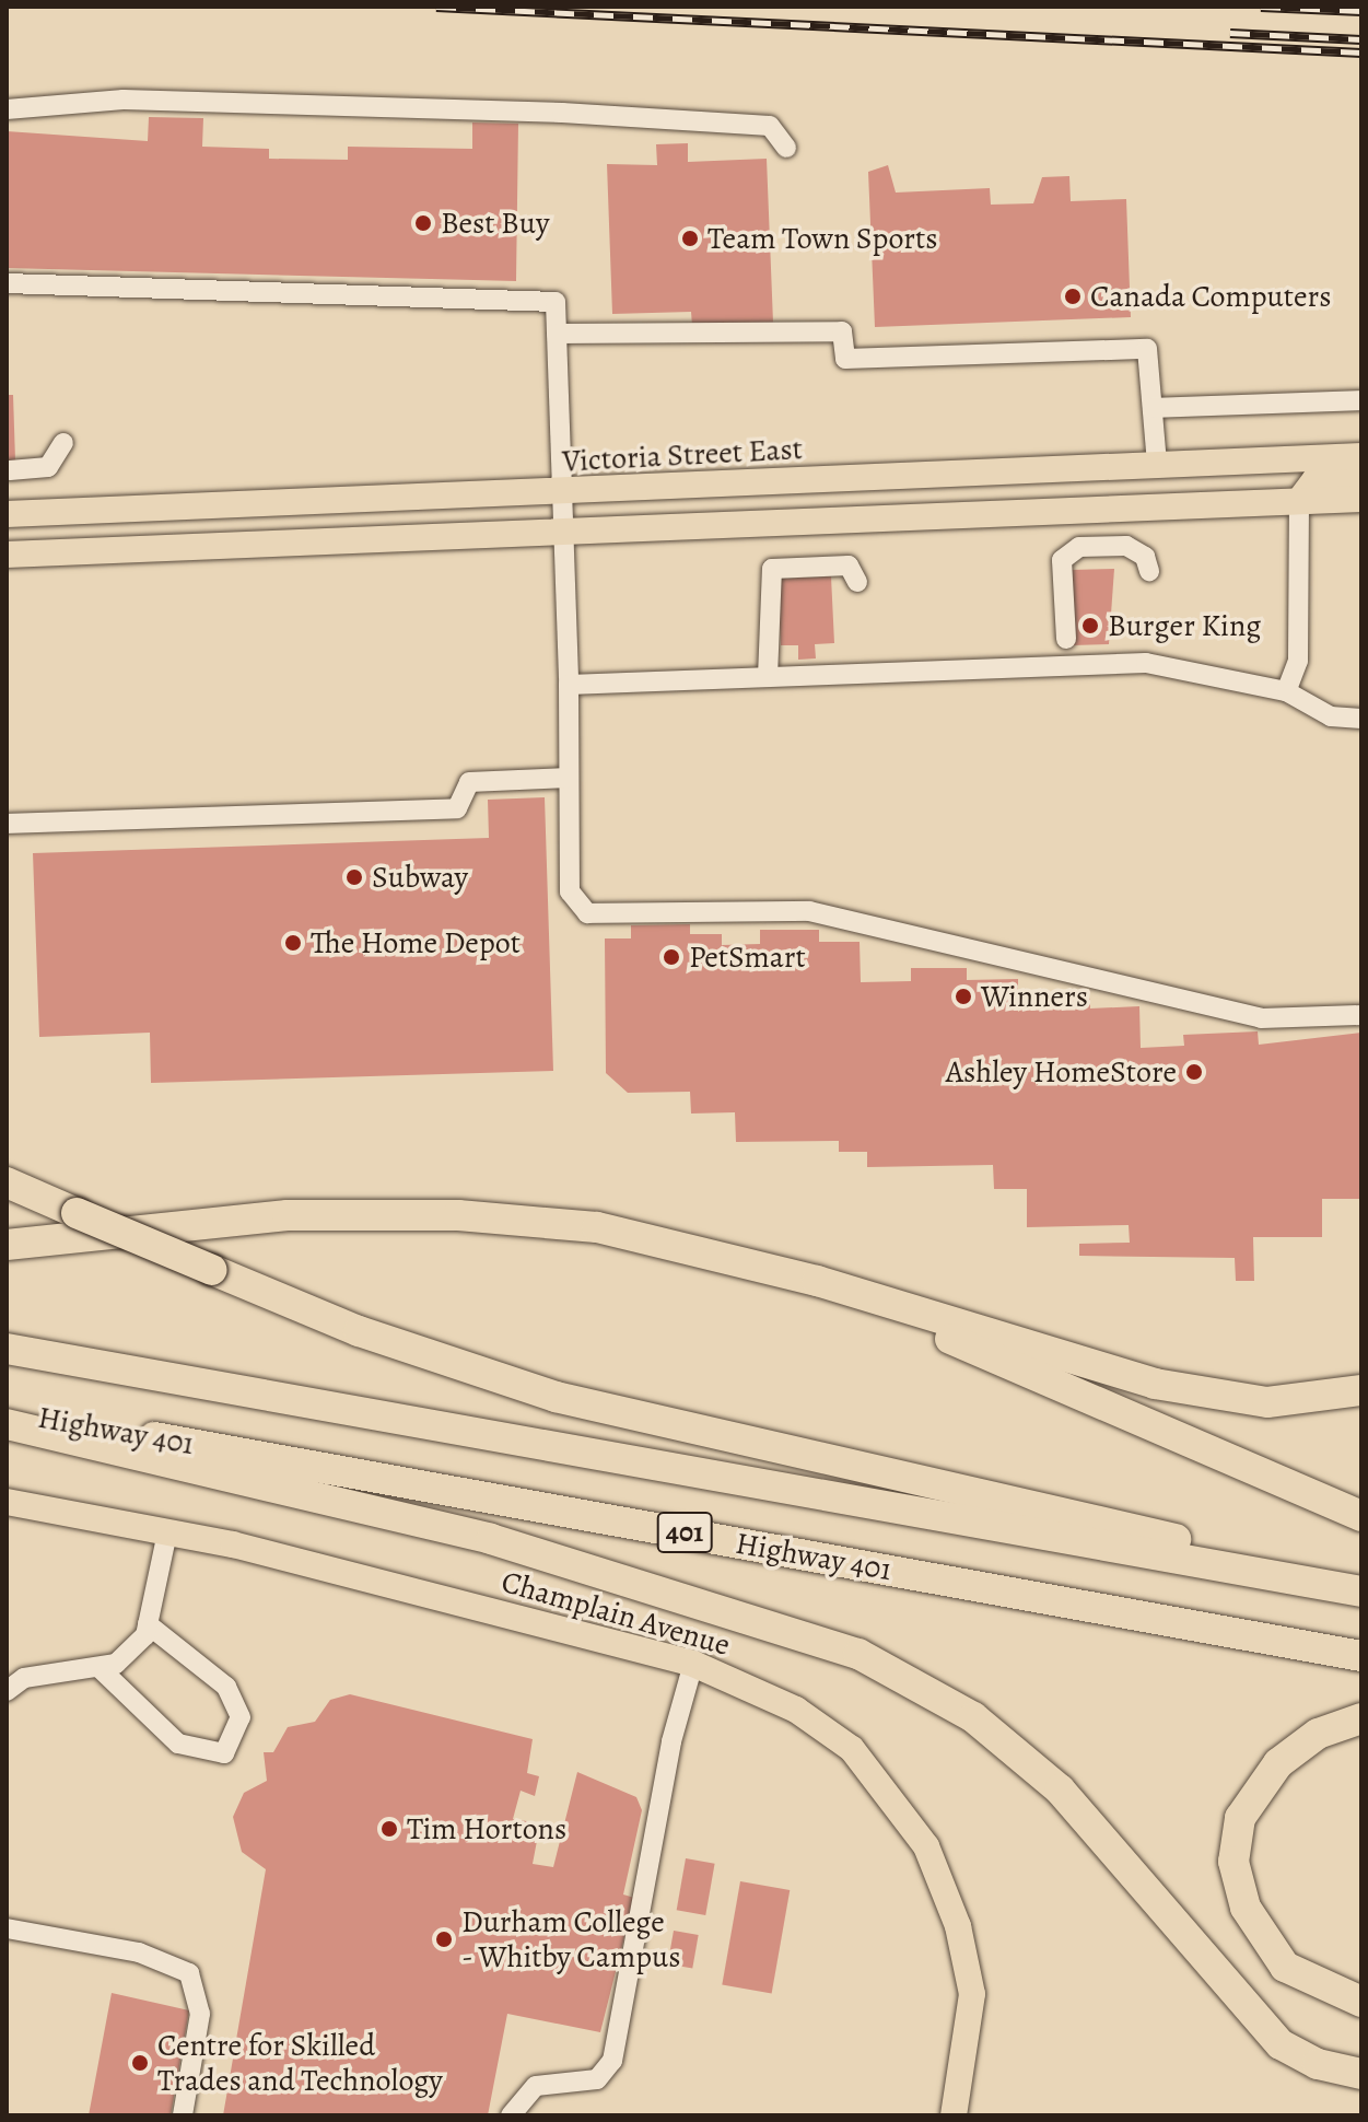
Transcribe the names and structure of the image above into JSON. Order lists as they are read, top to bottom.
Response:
{
  "streets": {
    "highway": ["Highway 401", "401"],
    "main road": ["Victoria Street East", "Champlain Avenue"]
  },
  "places": [
    "Best Buy",
    "Team Town Sports",
    "Canada Computers",
    "Burger King",
    "Subway",
    "The Home Depot",
    "PetSmart",
    "Winners",
    "Ashley HomeStore",
    "Tim Hortons",
    "Durham College - Whitby Campus",
    "Centre for Skilled Trades and Technology"
  ]
}
